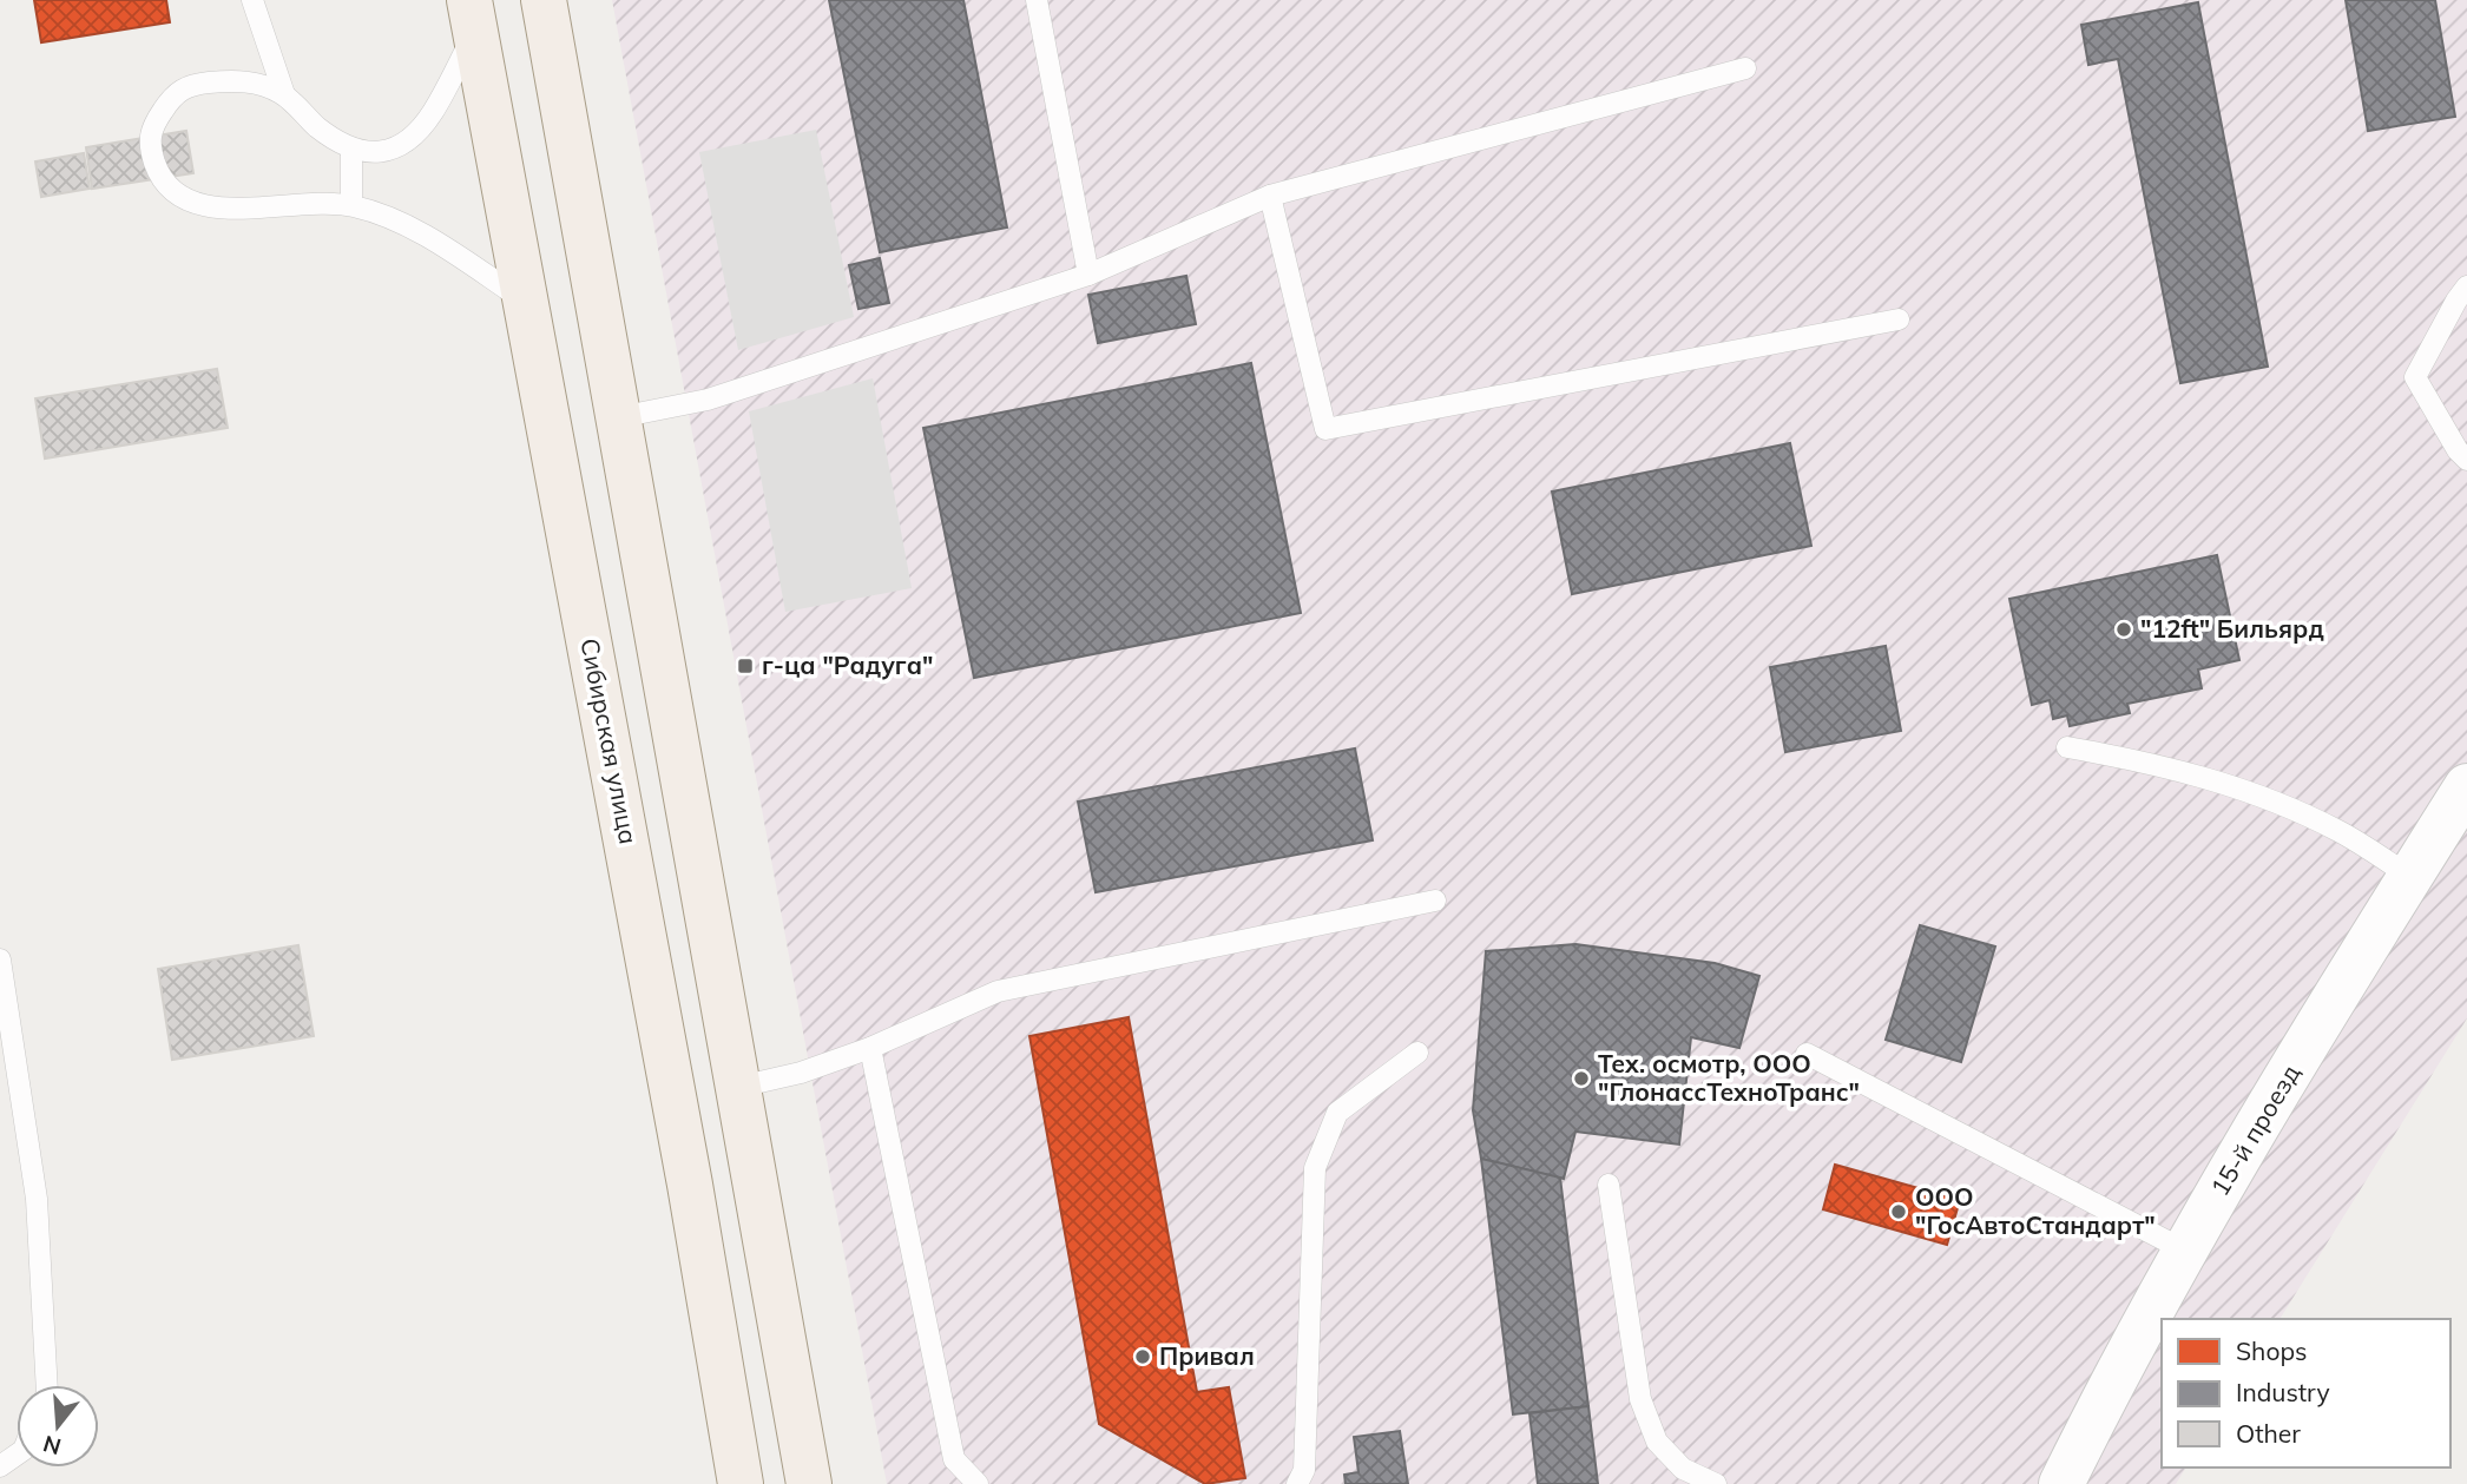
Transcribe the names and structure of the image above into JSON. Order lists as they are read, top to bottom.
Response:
{
  "streets": {
    "main road": ["Сибирская улица"],
    "street": ["15-й проезд"]
  },
  "places": {
    "other": [
      "\"12ft\" Бильярд",
      "Тех. осмотр, ООО \"ГлонассТехноТранс\"",
      "ООО \"ГосАвтоСтандарт\"",
      "Привал"
    ],
    "transit": ["г-ца \"Радуга\""]
  },
  "legend": ["Shops", "Industry", "Other"],
  "north": "bottom"
}
